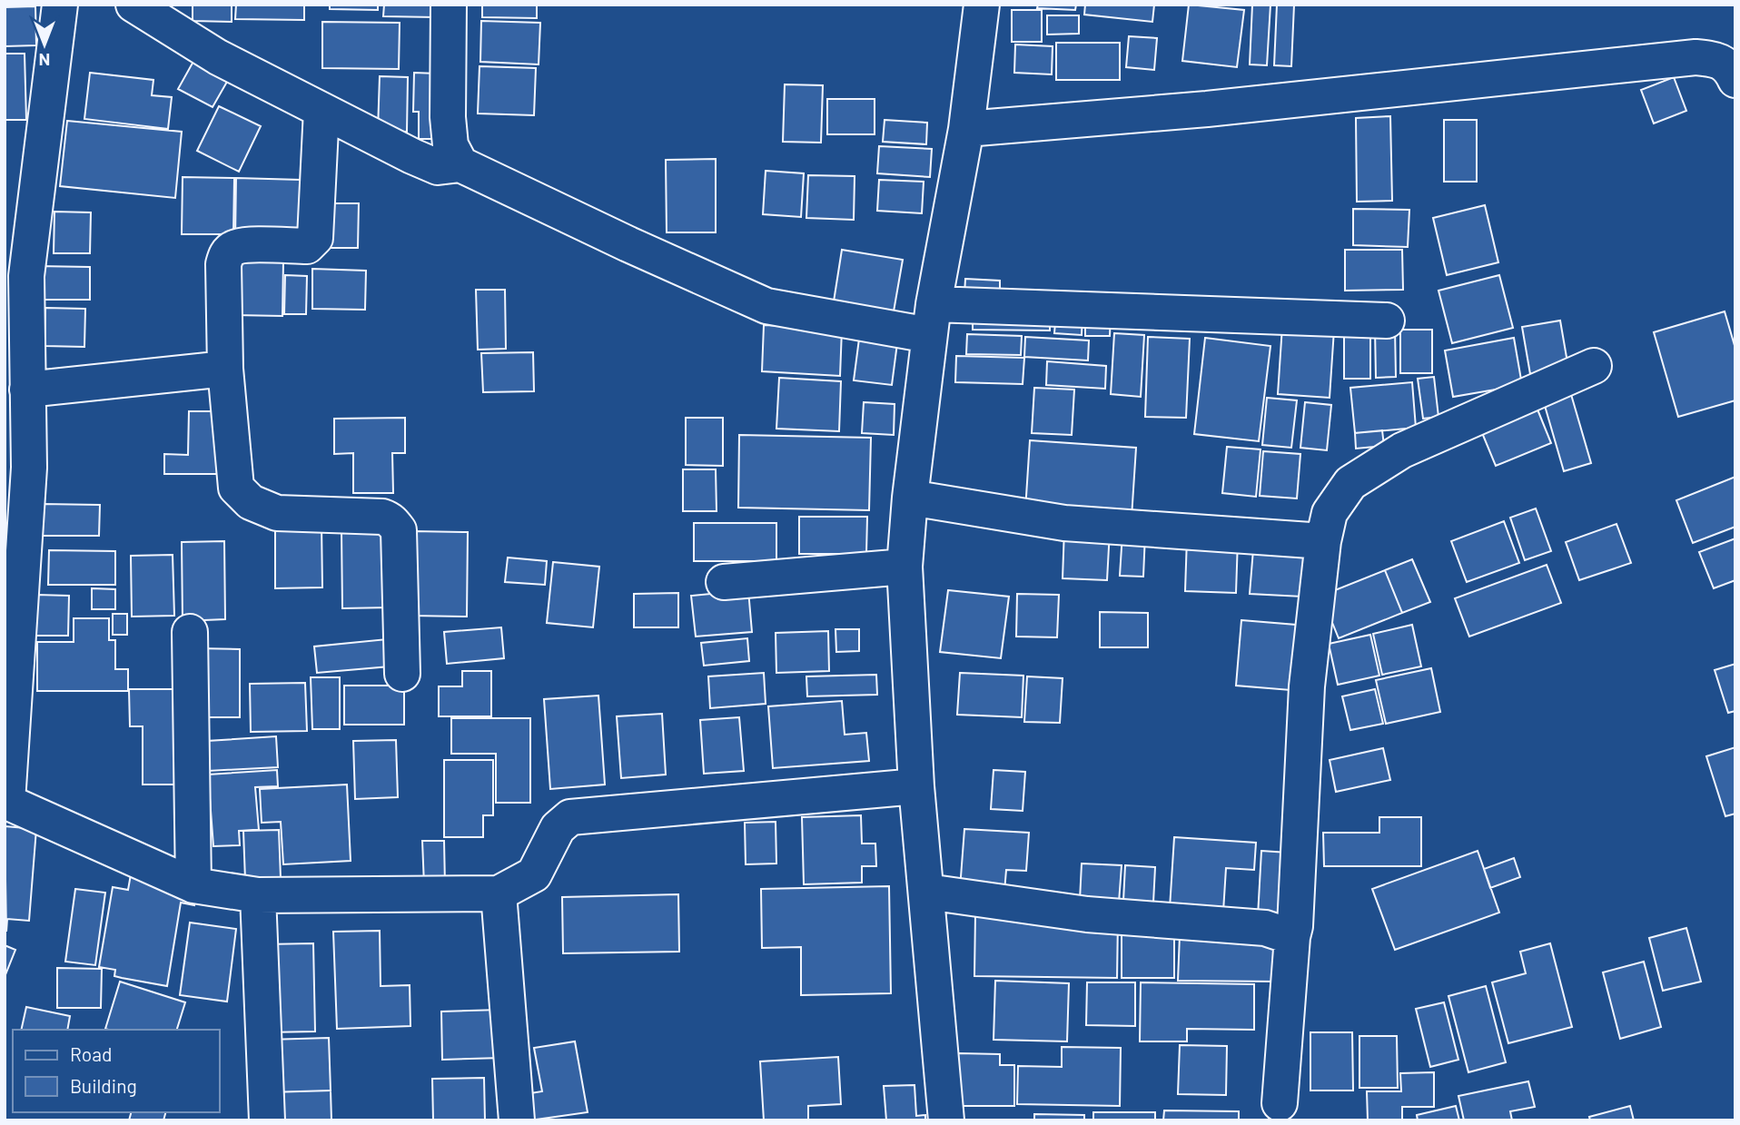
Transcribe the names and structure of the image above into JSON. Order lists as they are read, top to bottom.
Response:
{
  "legend": ["Road", "Building"],
  "north": "bottom"
}
